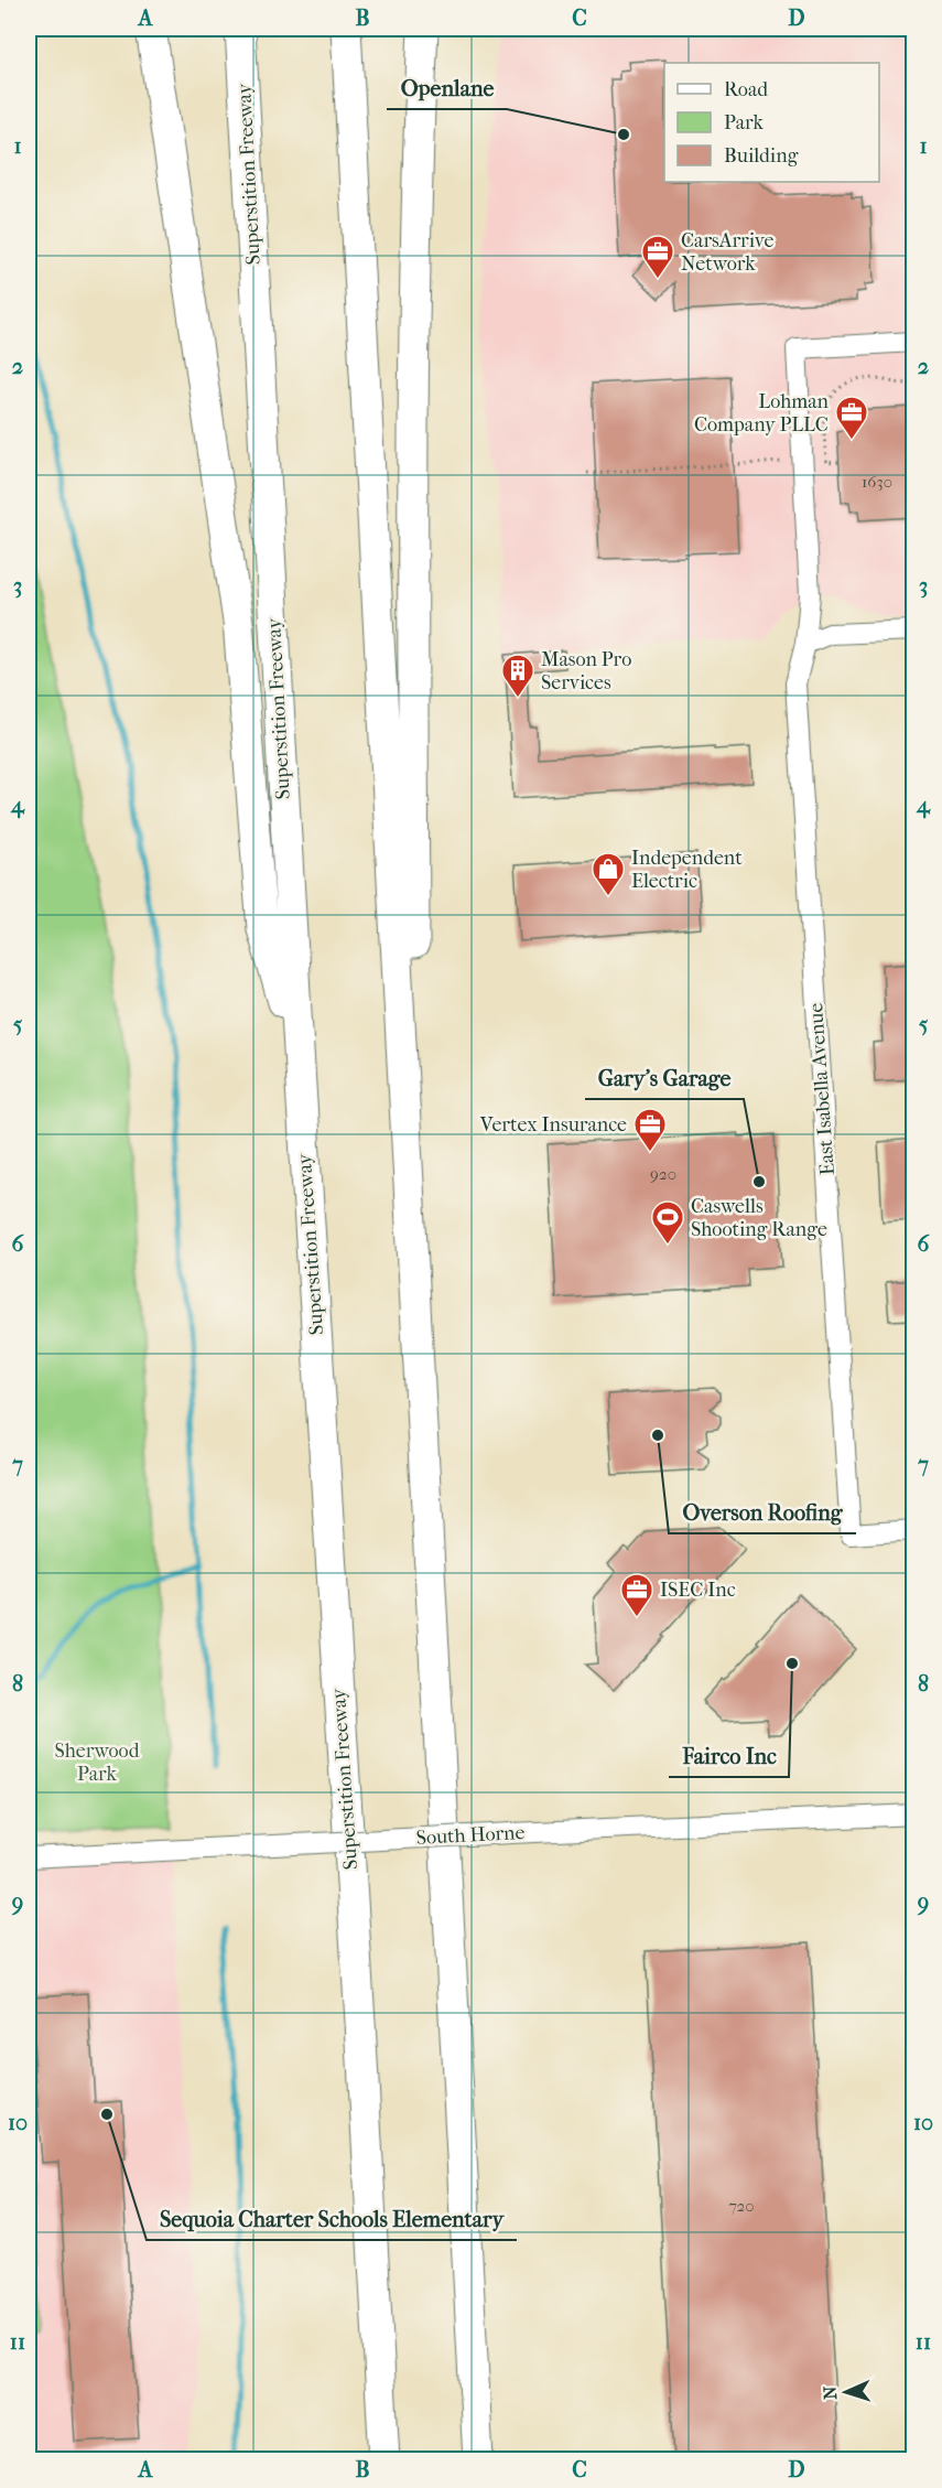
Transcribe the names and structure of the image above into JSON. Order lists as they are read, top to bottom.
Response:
{
  "streets": {
    "highway": ["Superstition Freeway"],
    "street": ["East Isabella Avenue", "South Horne"]
  },
  "parks": ["Sherwood Park"],
  "places": {
    "other": [
      "Openlane",
      "Gary's Garage",
      "Overson Roofing",
      "Fairco Inc",
      "Sequoia Charter Schools Elementary"
    ],
    "office": [
      "CarsArrive Network",
      "Lohman Company PLLC",
      "Vertex Insurance",
      "ISEC Inc"
    ],
    "building": ["Mason Pro Services"],
    "shop": ["Independent Electric"],
    "sports": ["Caswells Shooting Range"]
  },
  "house_numbers": ["1630", "920", "720"],
  "legend": ["Road", "Park", "Building"],
  "north": "left",
  "grid": {
    "columns": [
      "A",
      "B",
      "C",
      "D"
    ],
    "rows": [
      "1",
      "2",
      "3",
      "4",
      "5",
      "6",
      "7",
      "8",
      "9",
      "10",
      "11"
    ]
  }
}
